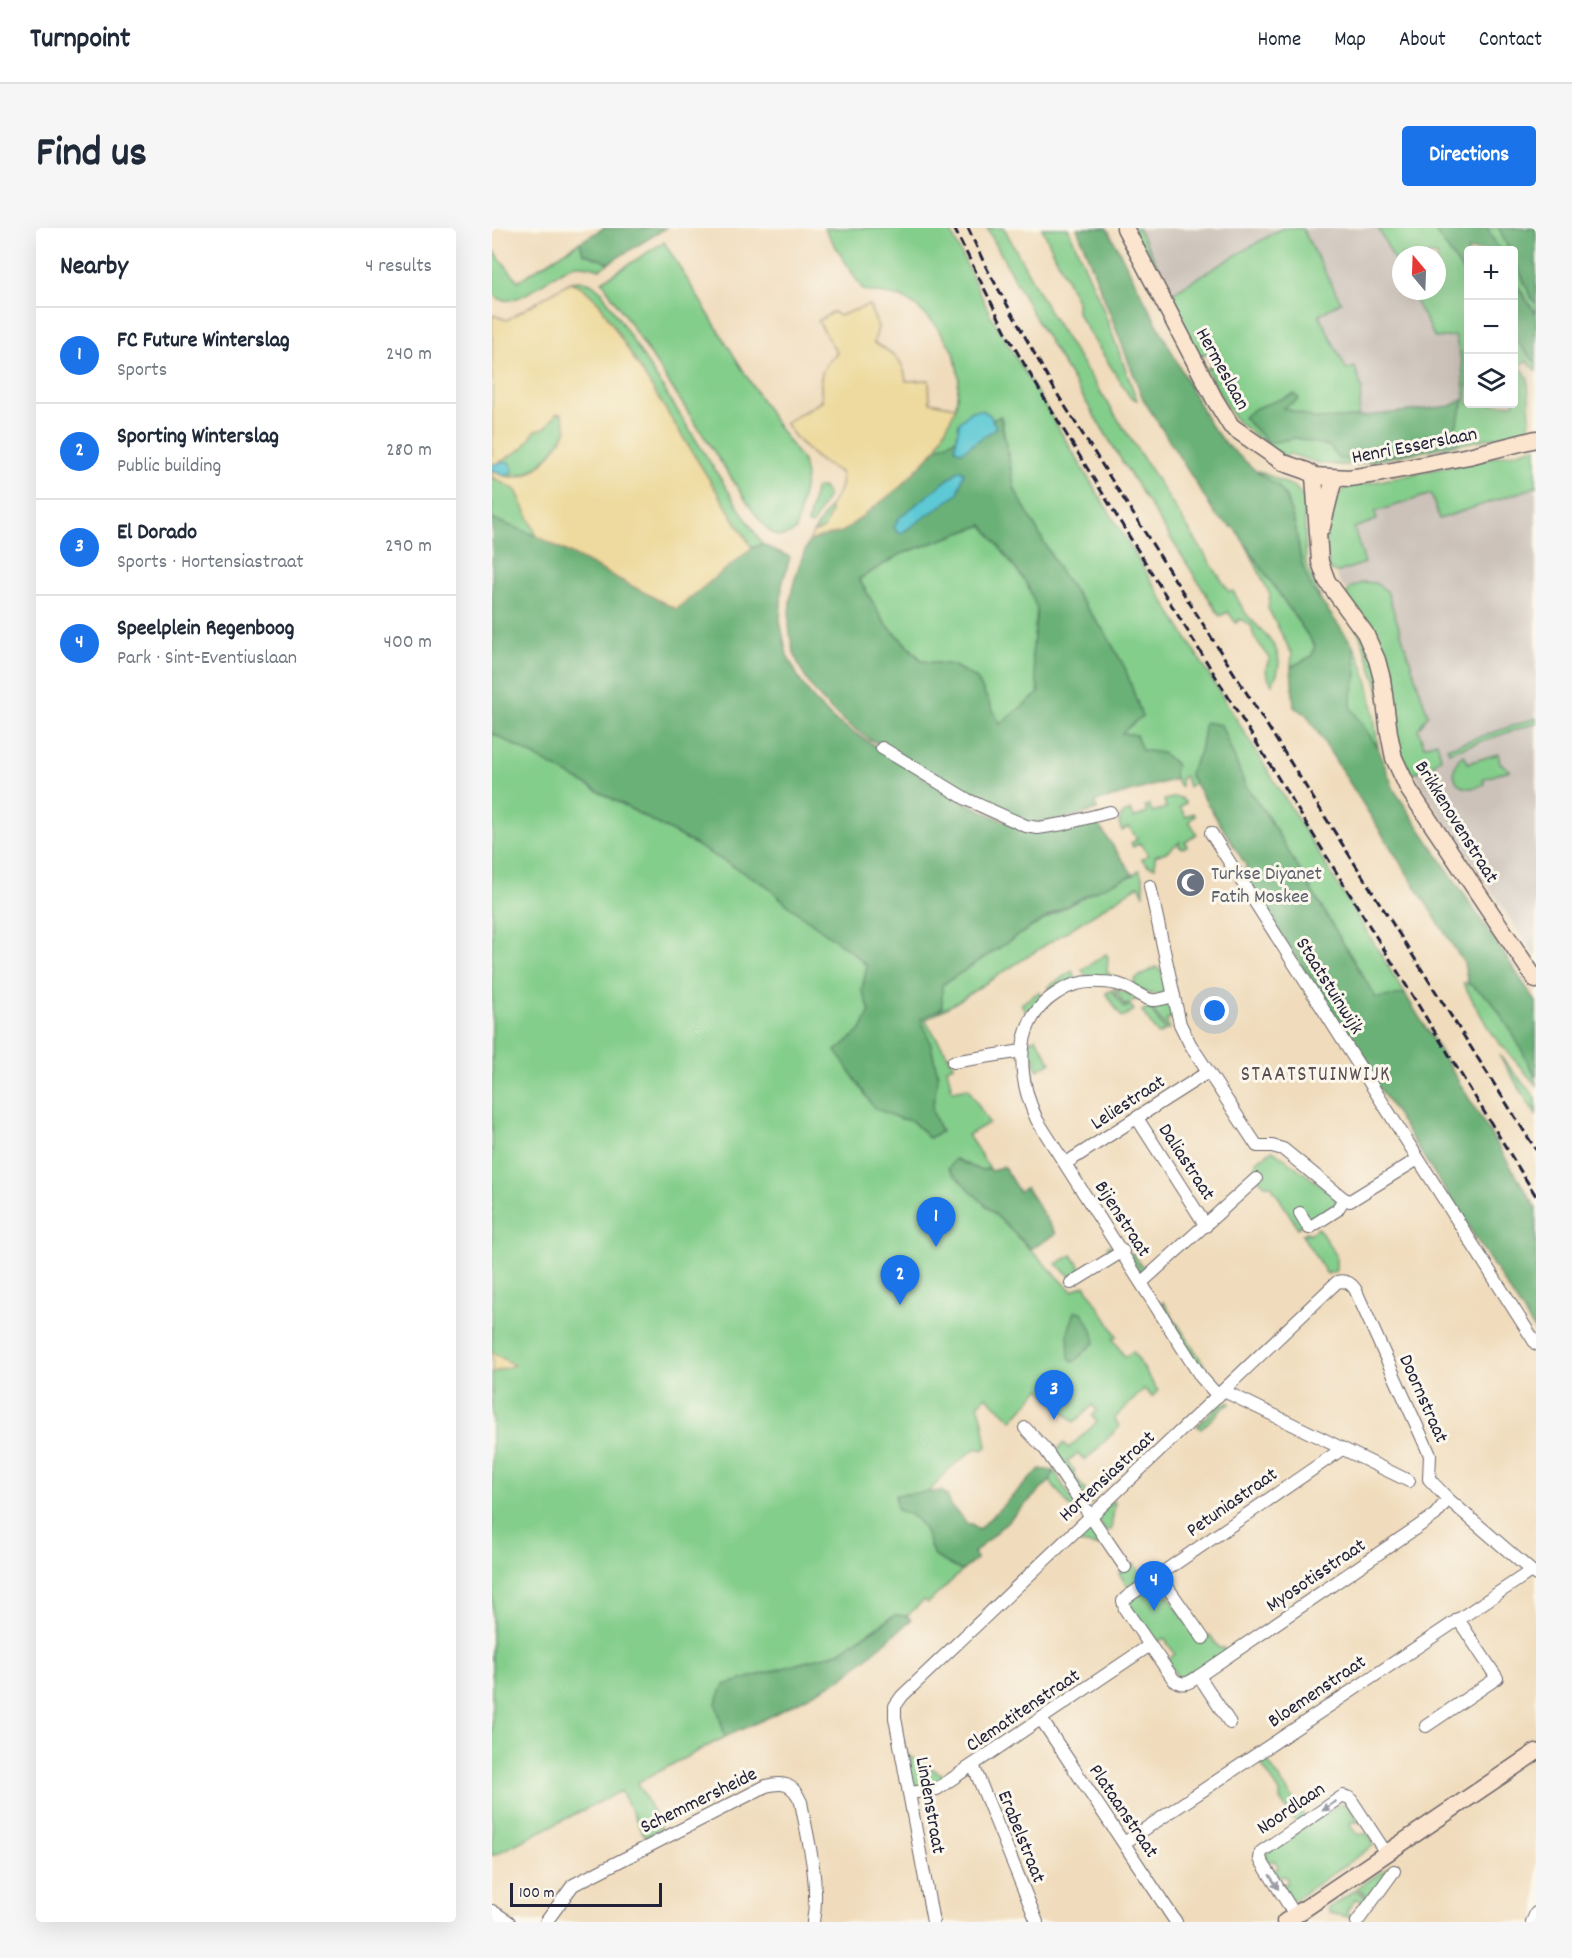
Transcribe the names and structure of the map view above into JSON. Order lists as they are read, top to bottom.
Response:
{
  "streets": {
    "street": [
      "Hermeslaan",
      "Henri Esserslaan",
      "Brikkenovenstraat",
      "Staatstuinwijk",
      "Leliestraat",
      "Daliastraat",
      "Bijenstraat",
      "Doornstraat",
      "Hortensiastraat",
      "Petuniastraat",
      "Myosotisstraat",
      "Bloemenstraat",
      "Clematitenstraat",
      "Schemmersheide",
      "Lindenstraat",
      "Noordlaan",
      "Plataanstraat",
      "Erabelstraat"
    ]
  },
  "crossings": [
    ["Hermeslaan", "Brikkenovenstraat"],
    ["Henri Esserslaan", "Brikkenovenstraat"],
    ["Leliestraat", "Daliastraat"],
    ["Leliestraat", "Bijenstraat"],
    ["Bijenstraat", "Hortensiastraat"],
    ["Bijenstraat", "Petuniastraat"],
    ["Doornstraat", "Hortensiastraat"],
    ["Doornstraat", "Myosotisstraat"],
    ["Doornstraat", "Bloemenstraat"],
    ["Hortensiastraat", "Lindenstraat"],
    ["Petuniastraat", "Clematitenstraat"],
    ["Bloemenstraat", "Plataanstraat"],
    ["Clematitenstraat", "Lindenstraat"],
    ["Clematitenstraat", "Plataanstraat"],
    ["Clematitenstraat", "Erabelstraat"]
  ],
  "districts": ["STAATSTUINWIJK"],
  "places": {
    "mosque": ["Turkse Diyanet Fatih Moskee"]
  },
  "scale_bar": "100 m",
  "north": "top",
  "page": {
    "header": "Turnpoint",
    "nav": [
      "Home",
      "Map",
      "About",
      "Contact"
    ],
    "title": "Find us",
    "buttons": "Directions",
    "heading": ["Nearby", "4 results"],
    "map_buttons": ["+", "−"],
    "list": [
      {
        "mark": "1",
        "name": "FC Future Winterslag",
        "note": "Sports",
        "value": "240 m"
      },
      {
        "mark": "2",
        "name": "Sporting Winterslag",
        "note": "Public building",
        "value": "280 m"
      },
      {
        "mark": "3",
        "name": "El Dorado",
        "note": "Sports · Hortensiastraat",
        "value": "290 m"
      },
      {
        "mark": "4",
        "name": "Speelplein Regenboog",
        "note": "Park · Sint-Eventiuslaan",
        "value": "400 m"
      }
    ],
    "pins": [
      "1",
      "2",
      "3",
      "4"
    ],
    "scale": "100 m"
  }
}
